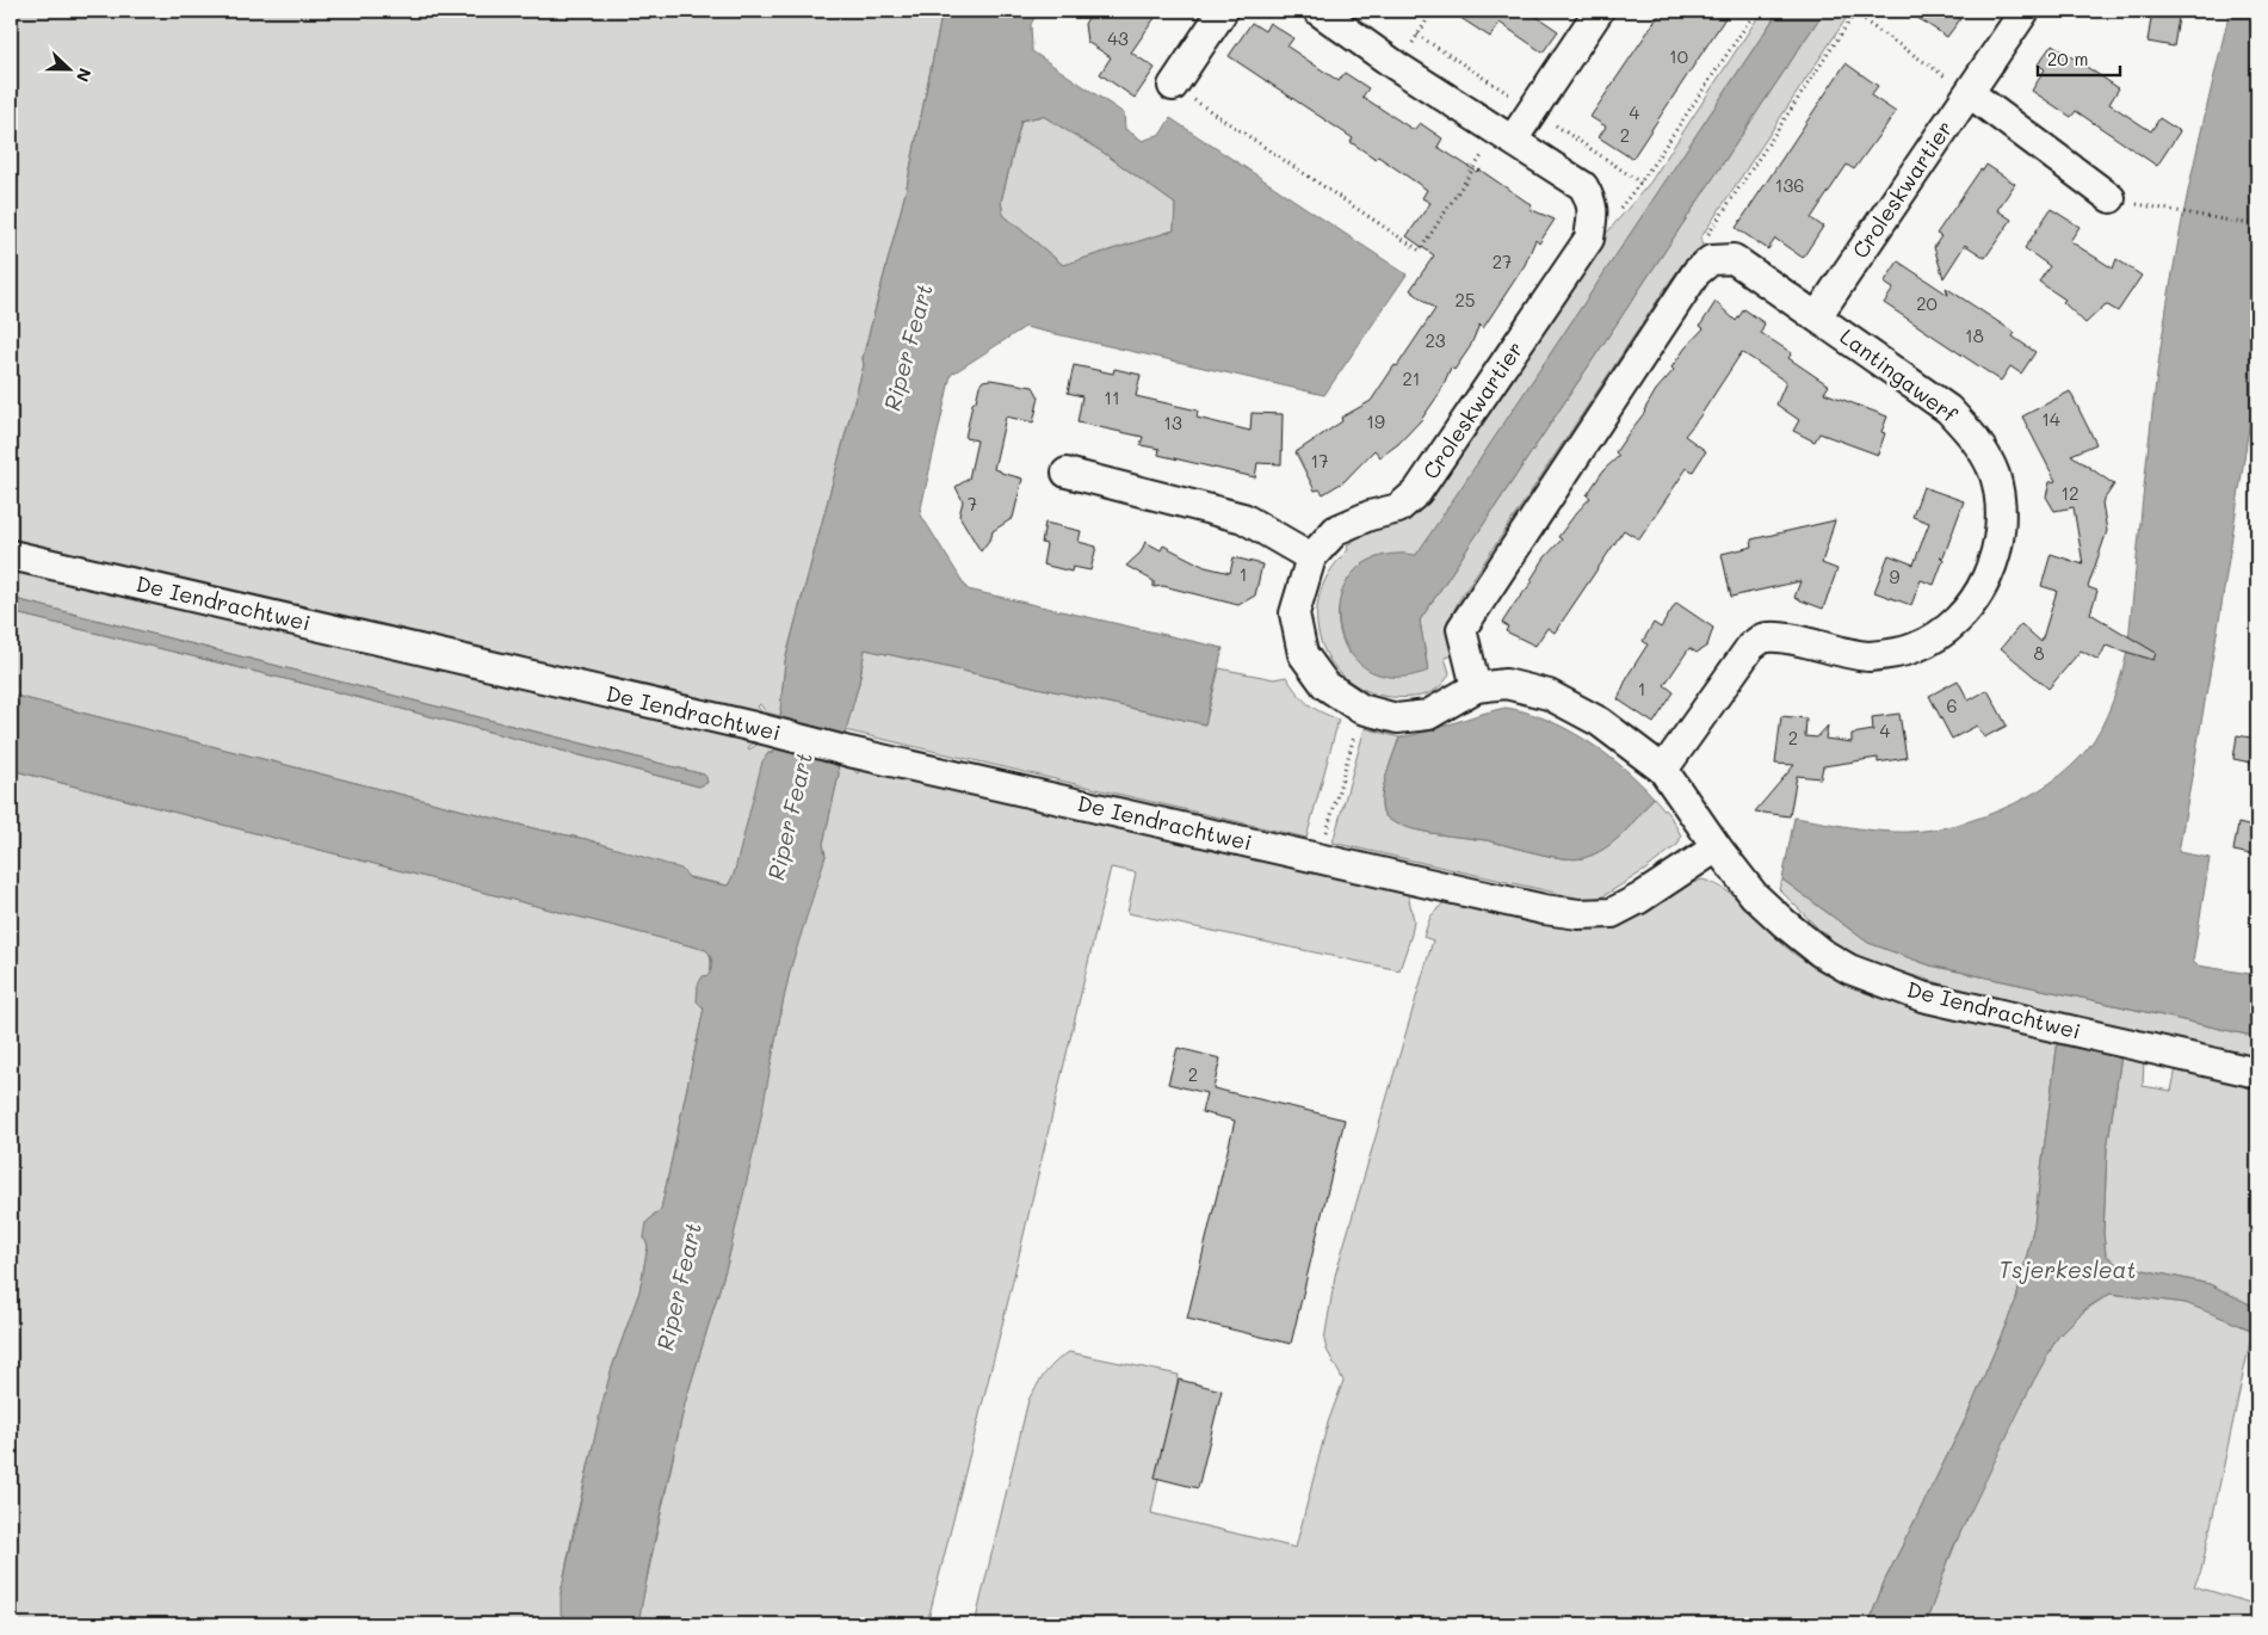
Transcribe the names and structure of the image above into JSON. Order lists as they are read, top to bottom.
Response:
{
  "streets": {
    "street": ["Croleskwartier", "Lantingawerf", "De Iendrachtwei"]
  },
  "crossings": [
    ["Croleskwartier", "Lantingawerf"]
  ],
  "water": ["Riper Feart", "Tsjerkesleat"],
  "house_numbers": [
    "43",
    "10",
    "4",
    "2",
    "136",
    "27",
    "25",
    "20",
    "18",
    "23",
    "21",
    "11",
    "14",
    "19",
    "13",
    "17",
    "12",
    "7",
    "1",
    "9",
    "8",
    "1",
    "6",
    "4",
    "2",
    "2"
  ],
  "scale_bar": "20 m",
  "north": "right"
}
